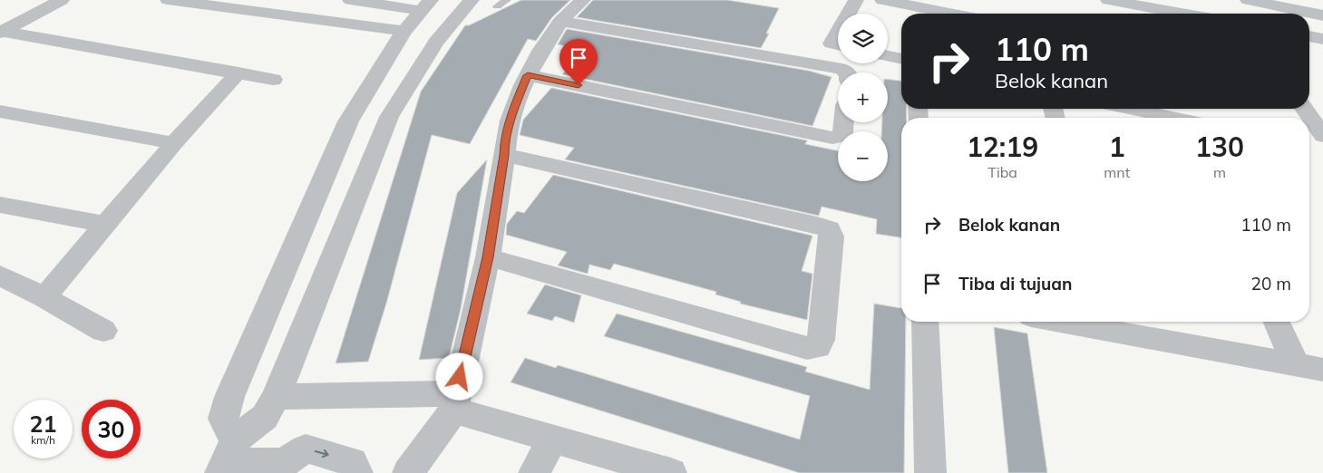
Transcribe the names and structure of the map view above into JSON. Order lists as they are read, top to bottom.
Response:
{
  "page": {
    "map_buttons": ["+", "−"],
    "turn": ["110 m", "Belok kanan"],
    "eta": [
      "12:19",
      "Tiba",
      "1",
      "mnt",
      "130",
      "m"
    ],
    "list": [
      {
        "name": "Belok kanan",
        "value": "110 m"
      },
      {
        "name": "Tiba di tujuan",
        "value": "20 m"
      }
    ],
    "speed": "21 km/h",
    "limit": "30"
  }
}
